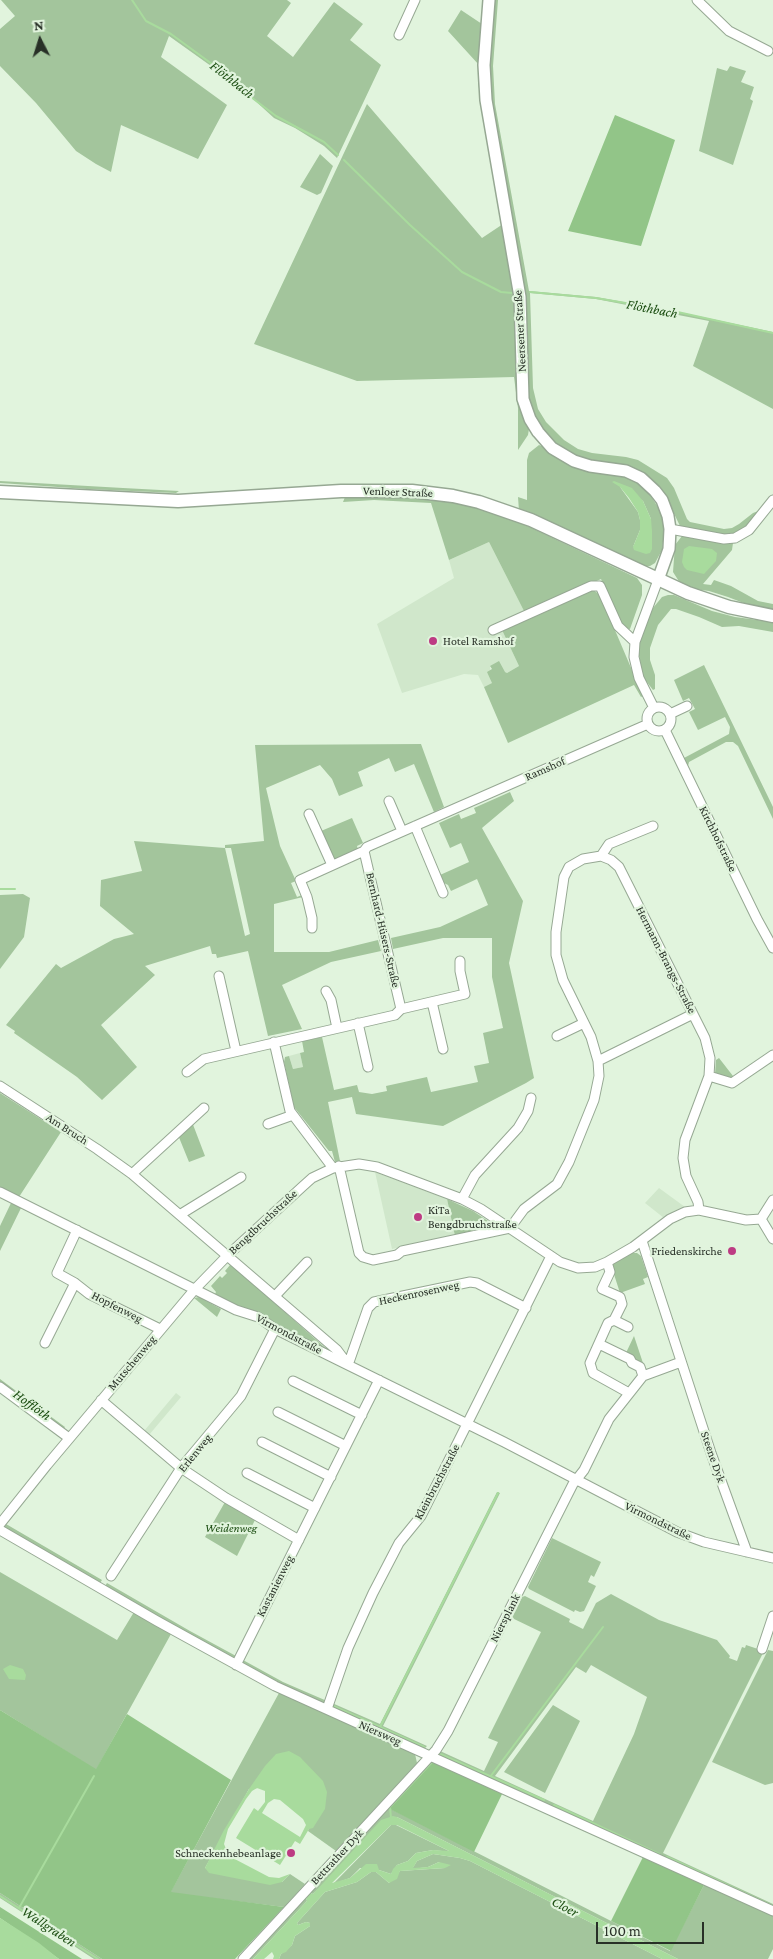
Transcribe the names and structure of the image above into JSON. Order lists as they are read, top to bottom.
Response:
{
  "streets": {
    "main road": ["Venloer Straße"],
    "street": [
      "Neersener Straße",
      "Ramshof",
      "Kirchhofstraße",
      "Bernhard-Hüsers-Straße",
      "Hermann-Brangs-Straße",
      "Am Bruch",
      "Bengdbruchstraße",
      "Heckenrosenweg",
      "Hopfenweg",
      "Virmondstraße",
      "Mutschenweg",
      "Erlenweg",
      "Steene Dyk",
      "Kleinbruchstraße",
      "Kastanienweg",
      "Niersplank",
      "Niersweg",
      "Bettrather Dyk"
    ]
  },
  "crossings": [
    ["Neersener Straße", "Venloer Straße"],
    ["Ramshof", "Kirchhofstraße"],
    ["Hermann-Brangs-Straße", "Bengdbruchstraße"],
    ["Am Bruch", "Bengdbruchstraße"],
    ["Am Bruch", "Heckenrosenweg"],
    ["Am Bruch", "Virmondstraße"],
    ["Bengdbruchstraße", "Virmondstraße"],
    ["Bengdbruchstraße", "Mutschenweg"],
    ["Bengdbruchstraße", "Steene Dyk"],
    ["Bengdbruchstraße", "Kleinbruchstraße"],
    ["Heckenrosenweg", "Virmondstraße"],
    ["Heckenrosenweg", "Kleinbruchstraße"],
    ["Hopfenweg", "Virmondstraße"],
    ["Hopfenweg", "Mutschenweg"],
    ["Virmondstraße", "Mutschenweg"],
    ["Virmondstraße", "Erlenweg"],
    ["Virmondstraße", "Steene Dyk"],
    ["Virmondstraße", "Kleinbruchstraße"],
    ["Virmondstraße", "Kastanienweg"],
    ["Virmondstraße", "Niersplank"],
    ["Kleinbruchstraße", "Niersweg"],
    ["Kastanienweg", "Niersweg"],
    ["Niersplank", "Niersweg"],
    ["Niersplank", "Bettrather Dyk"],
    ["Niersweg", "Bettrather Dyk"]
  ],
  "water": [
    "Flöthbach",
    "Hofflöth",
    "Cloer",
    "Wallgraben"
  ],
  "parks": ["Weidenweg"],
  "places": [
    "Hotel Ramshof",
    "KiTa Bengdbruchstraße",
    "Friedenskirche",
    "Schneckenhebeanlage"
  ],
  "scale_bar": "100 m",
  "north": "top"
}
